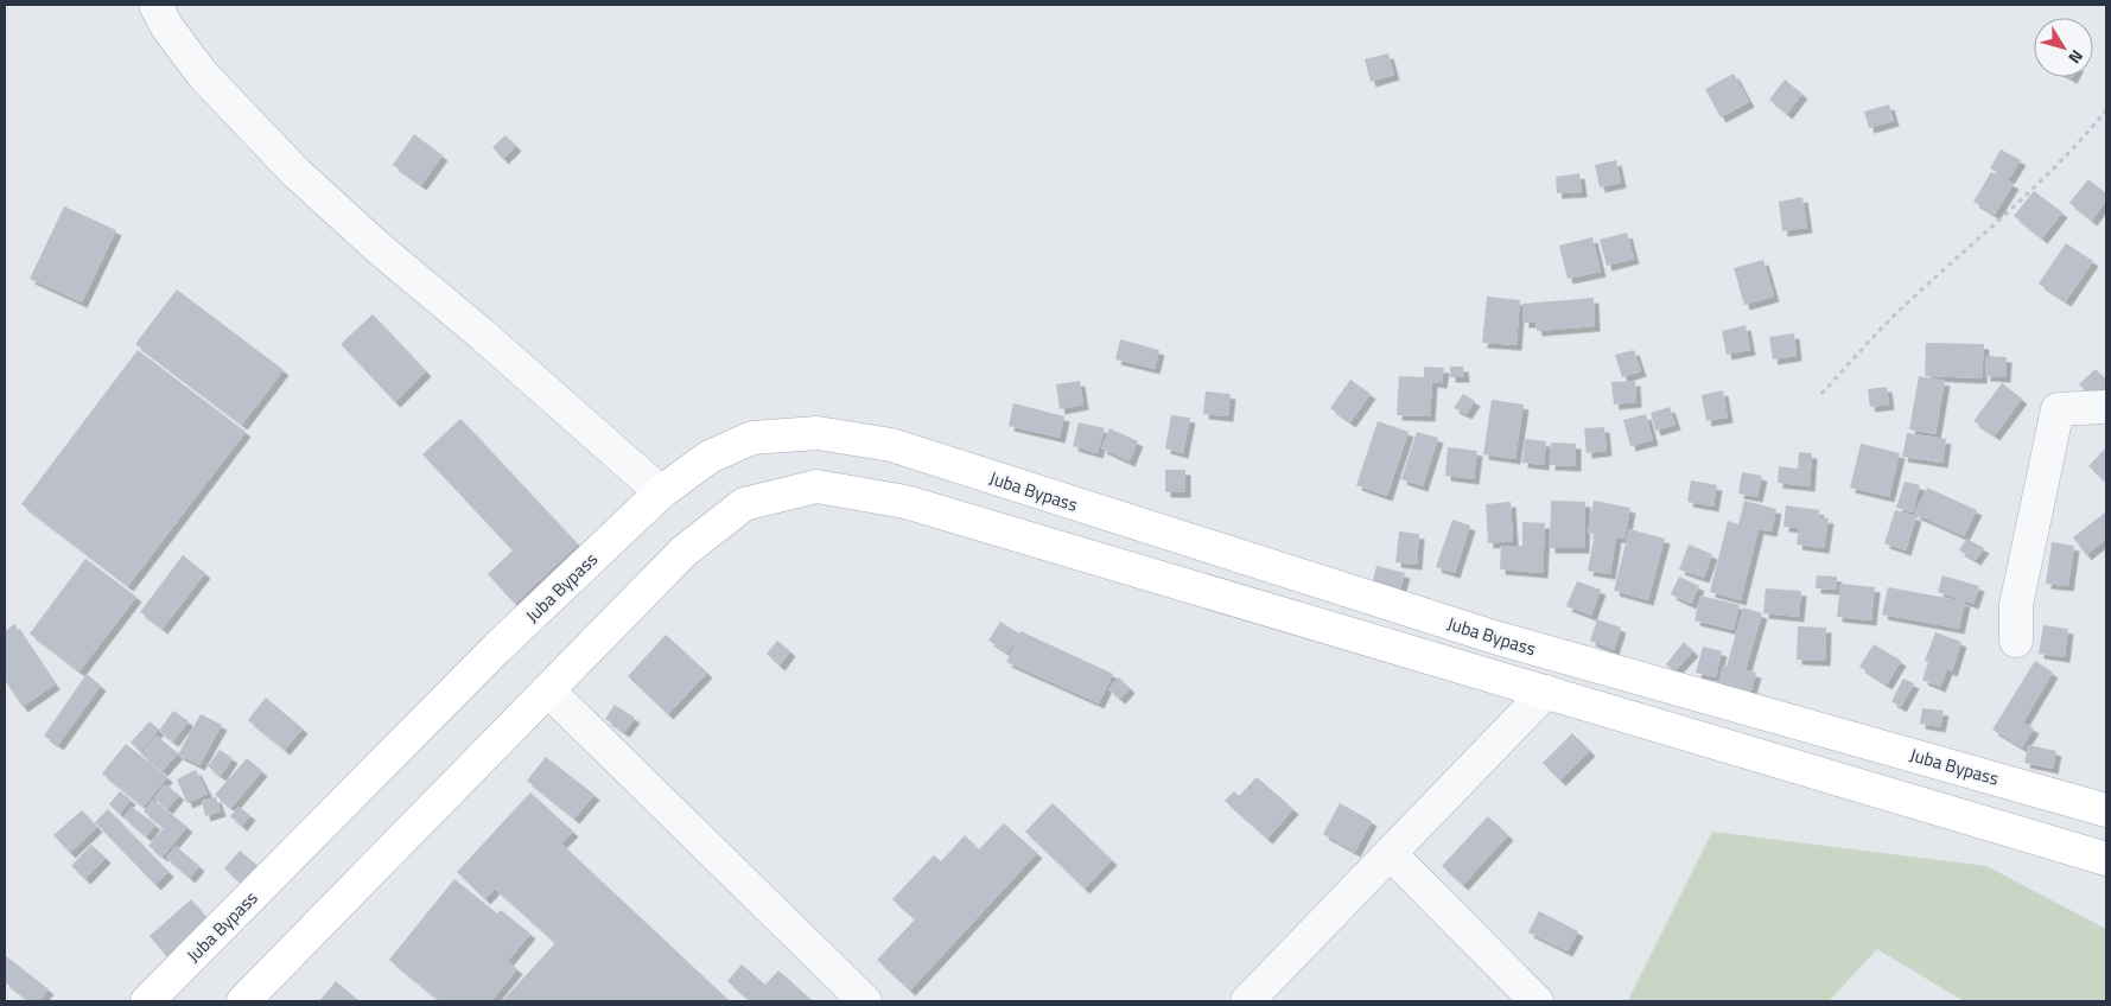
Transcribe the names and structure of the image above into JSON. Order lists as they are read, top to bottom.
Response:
{
  "streets": {
    "main road": ["Juba Bypass"]
  },
  "north": "bottom right"
}
